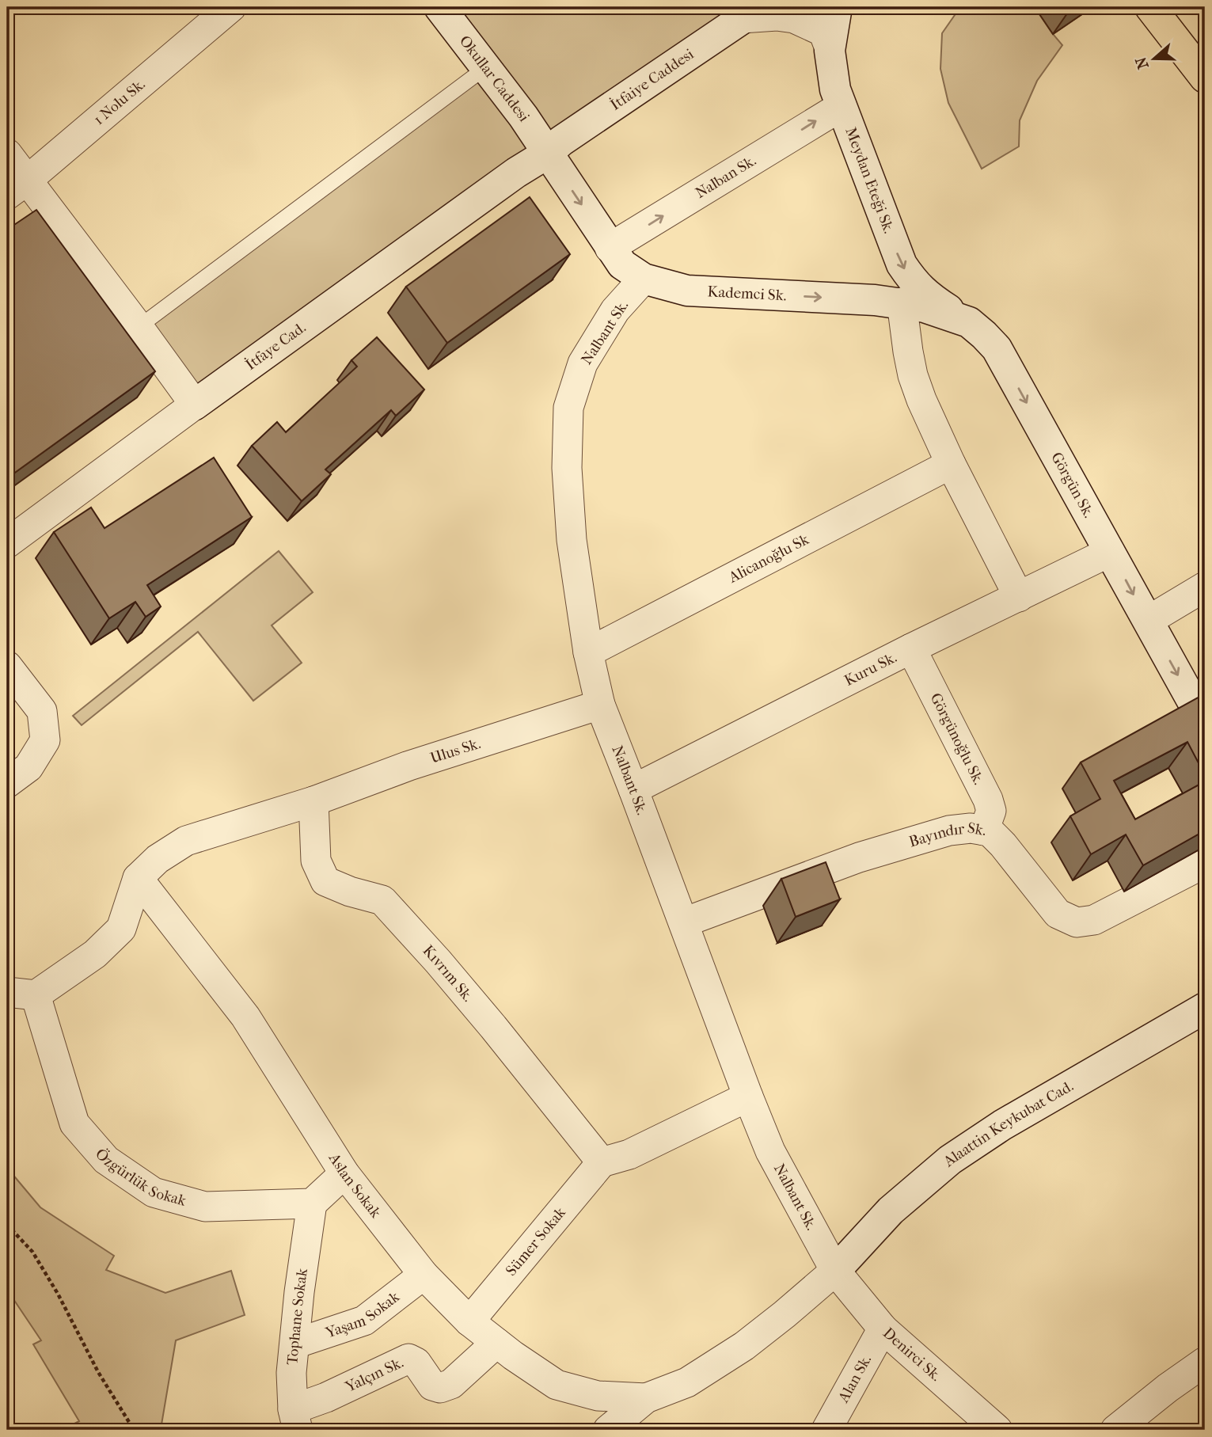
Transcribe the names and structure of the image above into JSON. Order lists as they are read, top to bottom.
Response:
{
  "streets": {
    "main road": [
      "Okullar Caddesi",
      "İtfaiye Caddesi",
      "Meydan Eteği Sk.",
      "Kademci Sk.",
      "İtfaye Cad.",
      "Görgün Sk.",
      "Alaattin Keykubat Cad."
    ],
    "street": [
      "1 Nolu Sk.",
      "Nalban Sk.",
      "Nalbant Sk.",
      "Alicanoğlu Sk",
      "Kuru Sk.",
      "Görgünoğlu Sk.",
      "Ulus Sk.",
      "Bayındır Sk.",
      "Kıvrım Sk.",
      "Özgürlük Sokak",
      "Aslan Sokak",
      "Sümer Sokak",
      "Yaşam Sokak",
      "Tophane Sokak",
      "Denirci Sk.",
      "Yalçın Sk.",
      "Alan Sk."
    ]
  },
  "crossings": [
    ["Okullar Caddesi", "İtfaiye Caddesi"],
    ["Okullar Caddesi", "Kademci Sk."],
    ["Okullar Caddesi", "İtfaye Cad."],
    ["İtfaiye Caddesi", "Kademci Sk."],
    ["İtfaiye Caddesi", "İtfaye Cad."],
    ["Nalban Sk.", "Meydan Eteği Sk."],
    ["Nalban Sk.", "Kademci Sk."],
    ["Meydan Eteği Sk.", "Kademci Sk."],
    ["Kademci Sk.", "Nalbant Sk."],
    ["Kademci Sk.", "İtfaye Cad."],
    ["Kademci Sk.", "Görgün Sk."],
    ["Nalbant Sk.", "Alicanoğlu Sk"],
    ["Nalbant Sk.", "Kuru Sk."],
    ["Nalbant Sk.", "Ulus Sk."],
    ["Nalbant Sk.", "Bayındır Sk."],
    ["Nalbant Sk.", "Alaattin Keykubat Cad."],
    ["Nalbant Sk.", "Denirci Sk."],
    ["Görgün Sk.", "Kuru Sk."],
    ["Kuru Sk.", "Görgünoğlu Sk."],
    ["Görgünoğlu Sk.", "Bayındır Sk."],
    ["Ulus Sk.", "Kıvrım Sk."],
    ["Kıvrım Sk.", "Sümer Sokak"],
    ["Alaattin Keykubat Cad.", "Denirci Sk."],
    ["Özgürlük Sokak", "Tophane Sokak"],
    ["Aslan Sokak", "Sümer Sokak"],
    ["Aslan Sokak", "Yaşam Sokak"],
    ["Aslan Sokak", "Yalçın Sk."],
    ["Yaşam Sokak", "Tophane Sokak"],
    ["Tophane Sokak", "Yalçın Sk."],
    ["Denirci Sk.", "Alan Sk."]
  ],
  "one_way": [
    "Nalban Sk.",
    "Meydan Eteği Sk.",
    "Kademci Sk.",
    "Görgün Sk."
  ],
  "north": "left"
}
